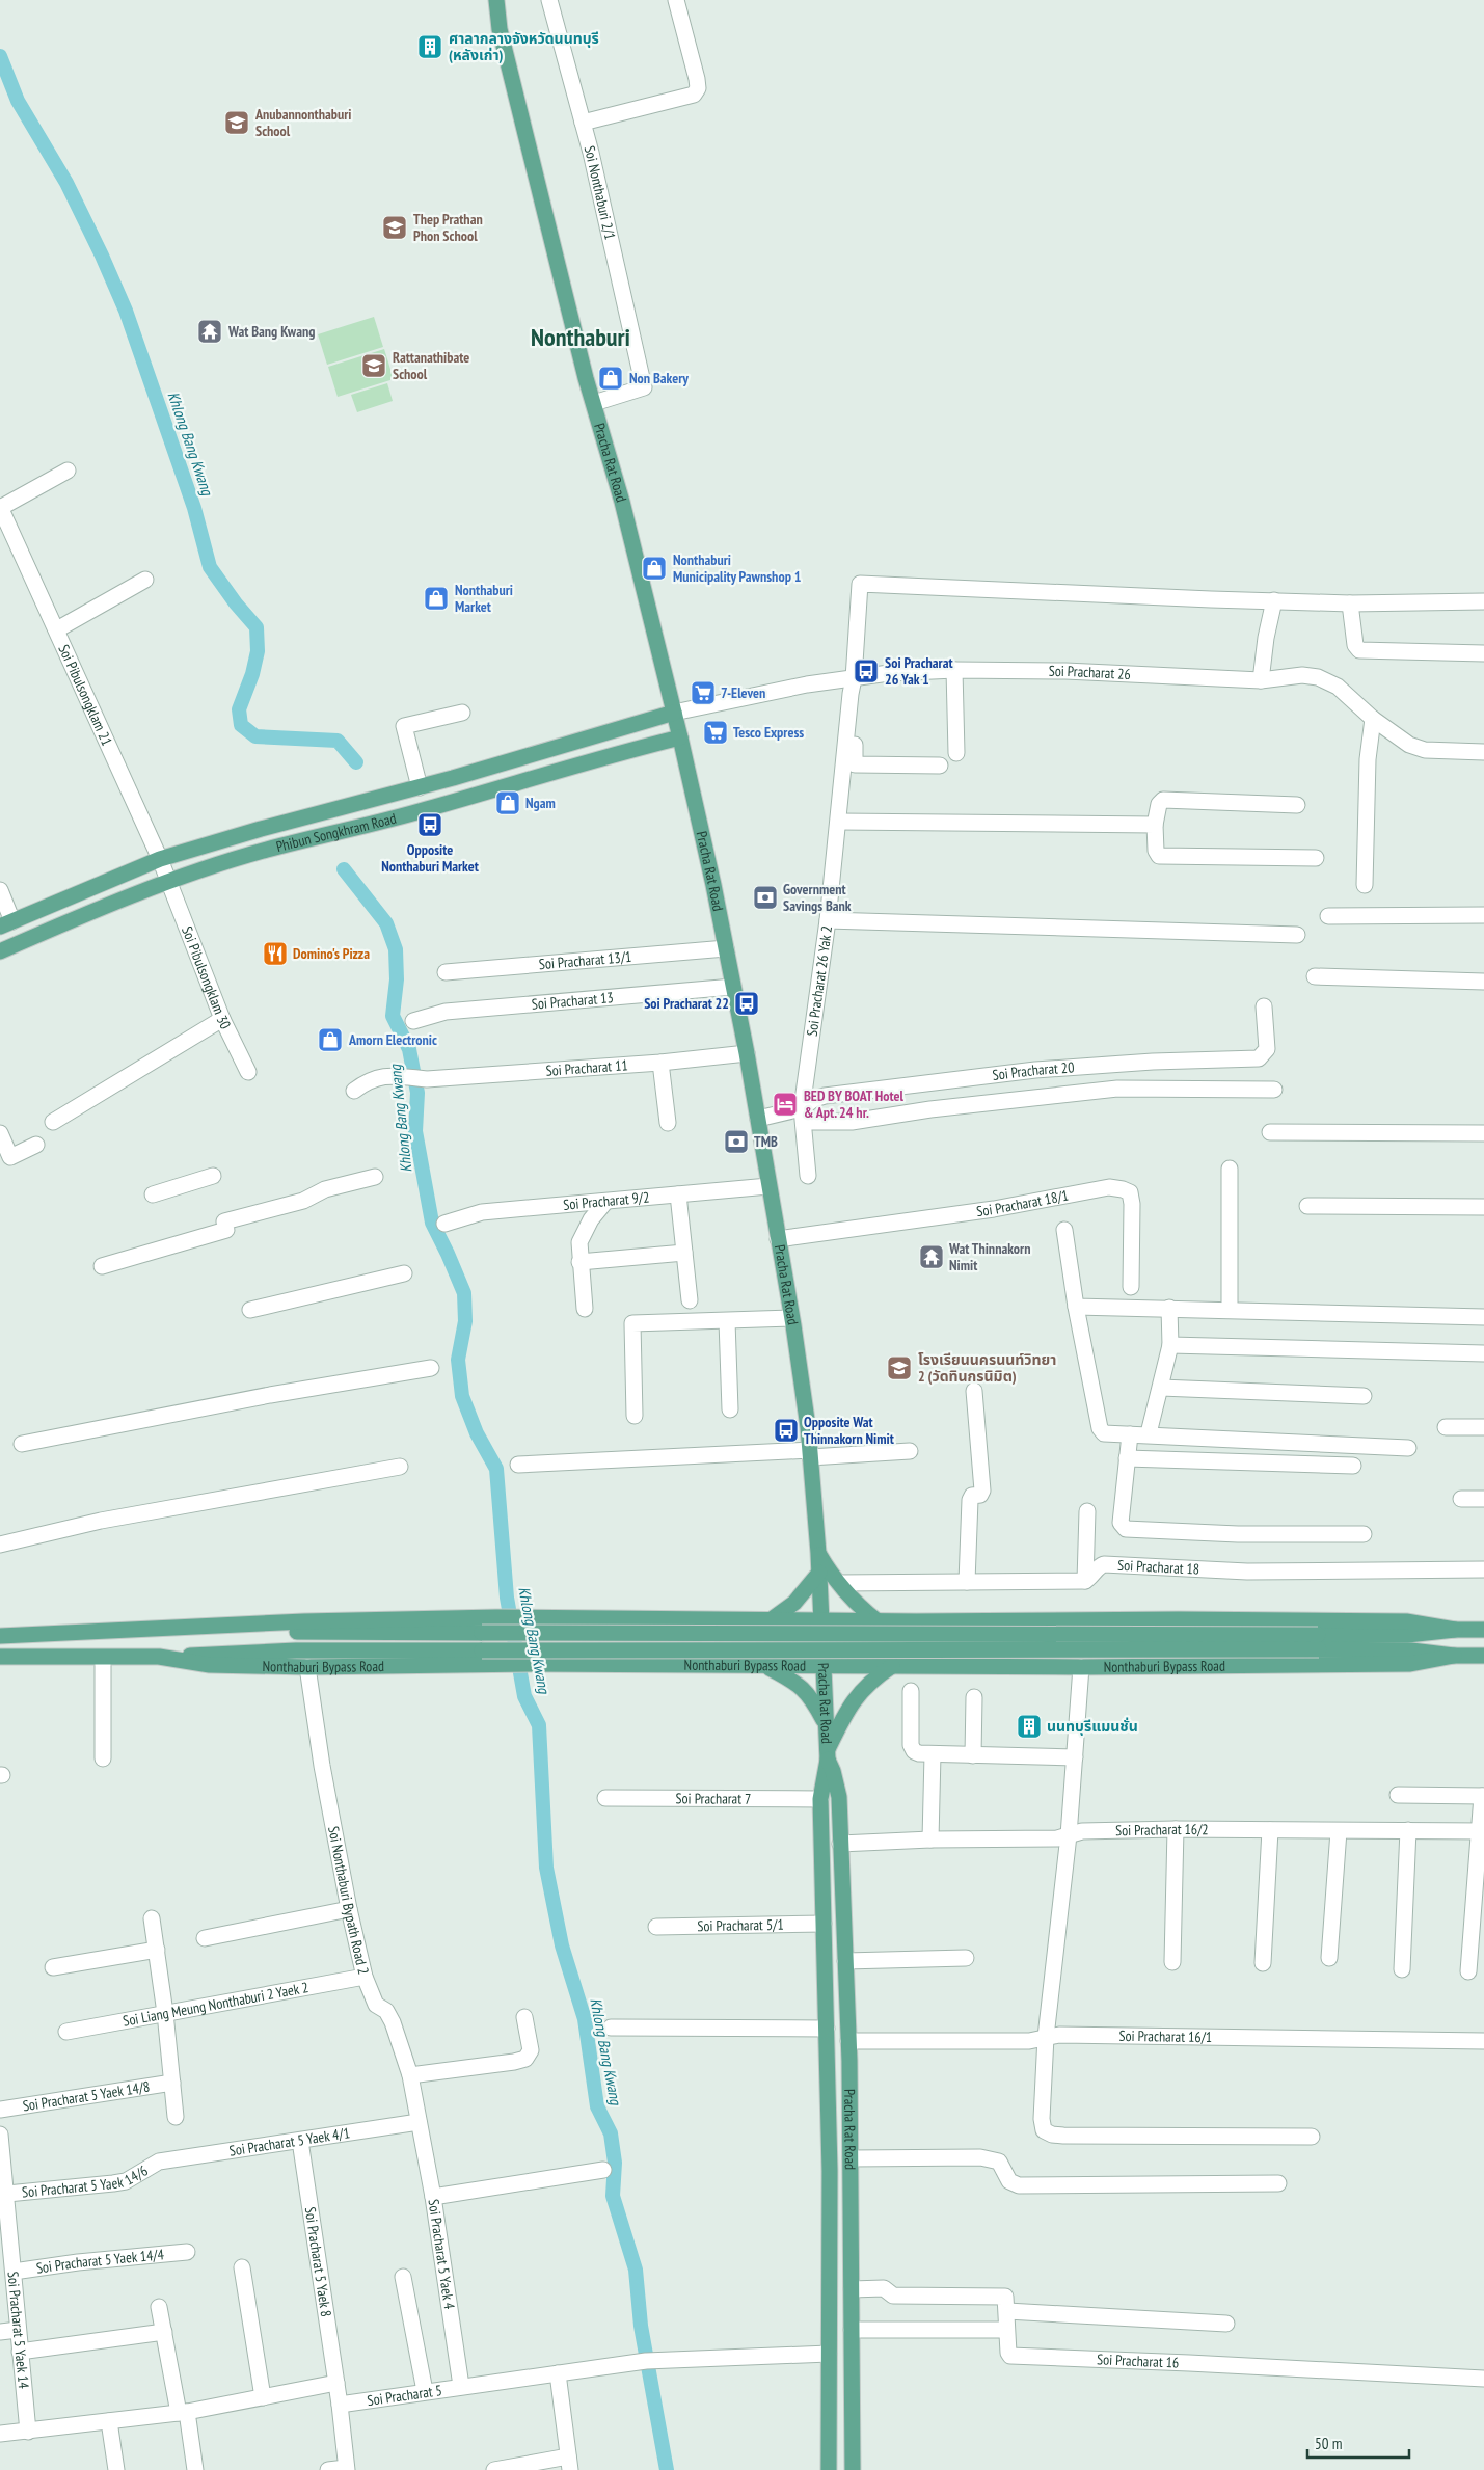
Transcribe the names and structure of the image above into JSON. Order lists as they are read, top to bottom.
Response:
{
  "streets": {
    "main road": ["Pracha Rat Road", "Phibun Songkhram Road", "Nonthaburi Bypass Road"],
    "street": [
      "Soi Nonthaburi 2/1",
      "Soi Pracharat 26",
      "Soi Pibulsongklam 21",
      "Soi Pracharat 13/1",
      "Soi Pibulsongklam 30",
      "Soi Pracharat 26 Yak 2",
      "Soi Pracharat 13",
      "Soi Pracharat 11",
      "Soi Pracharat 20",
      "Soi Pracharat 9/2",
      "Soi Pracharat 18/1",
      "Soi Pracharat 18",
      "Soi Pracharat 7",
      "Soi Pracharat 16/2",
      "Soi Nonthaburi Bypath Road 2",
      "Soi Pracharat 5/1",
      "Soi Liang Meung Nonthaburi 2 Yaek 2",
      "Soi Pracharat 16/1",
      "Soi Pracharat 5 Yaek 14/8",
      "Soi Pracharat 5 Yaek 4/1",
      "Soi Pracharat 5 Yaek 14/6",
      "Soi Pracharat 5 Yaek 4",
      "Soi Pracharat 5 Yaek 14/4",
      "Soi Pracharat 5 Yaek 8",
      "Soi Pracharat 5 Yaek 14",
      "Soi Pracharat 16",
      "Soi Pracharat 5"
    ]
  },
  "crossings": [
    ["Soi Nonthaburi 2/1", "Pracha Rat Road"],
    ["Pracha Rat Road", "Soi Pracharat 26"],
    ["Pracha Rat Road", "Phibun Songkhram Road"],
    ["Pracha Rat Road", "Soi Pracharat 13/1"],
    ["Pracha Rat Road", "Soi Pracharat 13"],
    ["Pracha Rat Road", "Soi Pracharat 11"],
    ["Pracha Rat Road", "Soi Pracharat 20"],
    ["Pracha Rat Road", "Soi Pracharat 9/2"],
    ["Pracha Rat Road", "Soi Pracharat 18/1"],
    ["Pracha Rat Road", "Nonthaburi Bypass Road"],
    ["Pracha Rat Road", "Soi Pracharat 7"],
    ["Pracha Rat Road", "Soi Pracharat 16/2"],
    ["Pracha Rat Road", "Soi Pracharat 5/1"],
    ["Pracha Rat Road", "Soi Pracharat 16/1"],
    ["Pracha Rat Road", "Soi Pracharat 5"],
    ["Soi Pracharat 26", "Phibun Songkhram Road"],
    ["Soi Pracharat 26", "Soi Pracharat 26 Yak 2"],
    ["Soi Pibulsongklam 21", "Phibun Songkhram Road"],
    ["Soi Pibulsongklam 21", "Soi Pibulsongklam 30"],
    ["Phibun Songkhram Road", "Soi Pibulsongklam 30"],
    ["Soi Pracharat 26 Yak 2", "Soi Pracharat 20"],
    ["Nonthaburi Bypass Road", "Soi Nonthaburi Bypath Road 2"],
    ["Soi Nonthaburi Bypath Road 2", "Soi Liang Meung Nonthaburi 2 Yaek 2"],
    ["Soi Nonthaburi Bypath Road 2", "Soi Pracharat 5 Yaek 4/1"],
    ["Soi Nonthaburi Bypath Road 2", "Soi Pracharat 5 Yaek 4"],
    ["Soi Pracharat 5 Yaek 4/1", "Soi Pracharat 5 Yaek 14/6"],
    ["Soi Pracharat 5 Yaek 4/1", "Soi Pracharat 5 Yaek 4"],
    ["Soi Pracharat 5 Yaek 4/1", "Soi Pracharat 5 Yaek 8"],
    ["Soi Pracharat 5 Yaek 14/6", "Soi Pracharat 5 Yaek 14"],
    ["Soi Pracharat 5 Yaek 4", "Soi Pracharat 5"],
    ["Soi Pracharat 5 Yaek 14/4", "Soi Pracharat 5 Yaek 14"]
  ],
  "districts": ["Nonthaburi"],
  "water": ["Khlong Bang Kwang"],
  "places": {
    "building": ["ศาลากลางจังหวัดนนทบุรี (หลังเก่า)", "นนทบุรีแมนชั่น"],
    "school or university": [
      "Anubannonthaburi School",
      "Thep Prathan Phon School",
      "Rattanathibate School",
      "โรงเรียนนครนนท์วิทยา 2 (วัดทินกรนิมิต)"
    ],
    "temple": ["Wat Bang Kwang", "Wat Thinnakorn Nimit"],
    "shop": [
      "Non Bakery",
      "Nonthaburi Municipality Pawnshop 1",
      "Nonthaburi Market",
      "Ngam",
      "Amorn Electronic"
    ],
    "bus stop": [
      "Soi Pracharat 26 Yak 1",
      "Opposite Nonthaburi Market",
      "Soi Pracharat 22",
      "Opposite Wat Thinnakorn Nimit"
    ],
    "supermarket": ["7-Eleven", "Tesco Express"],
    "bank": ["Government Savings Bank", "TMB"],
    "restaurant": ["Domino's Pizza"],
    "hotel": ["BED BY BOAT Hotel & Apt. 24 hr."]
  },
  "scale_bar": "50 m"
}
